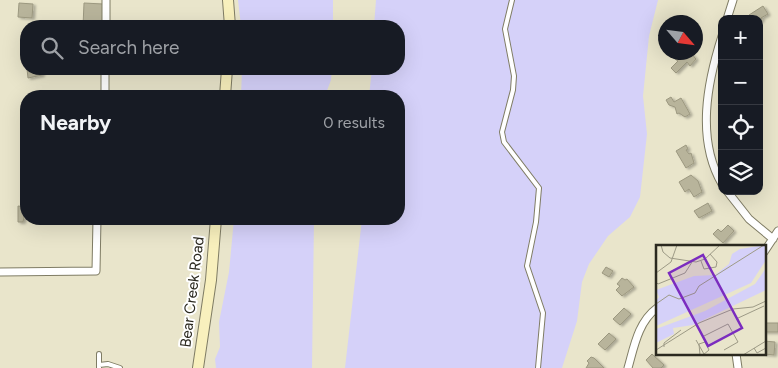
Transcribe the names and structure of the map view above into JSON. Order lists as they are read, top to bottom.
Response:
{
  "streets": {
    "street": ["Bear Creek Road"]
  },
  "north": "bottom right",
  "page": {
    "map_buttons": ["+", "−"],
    "search": "Search here",
    "heading": ["Nearby", "0 results"]
  }
}
